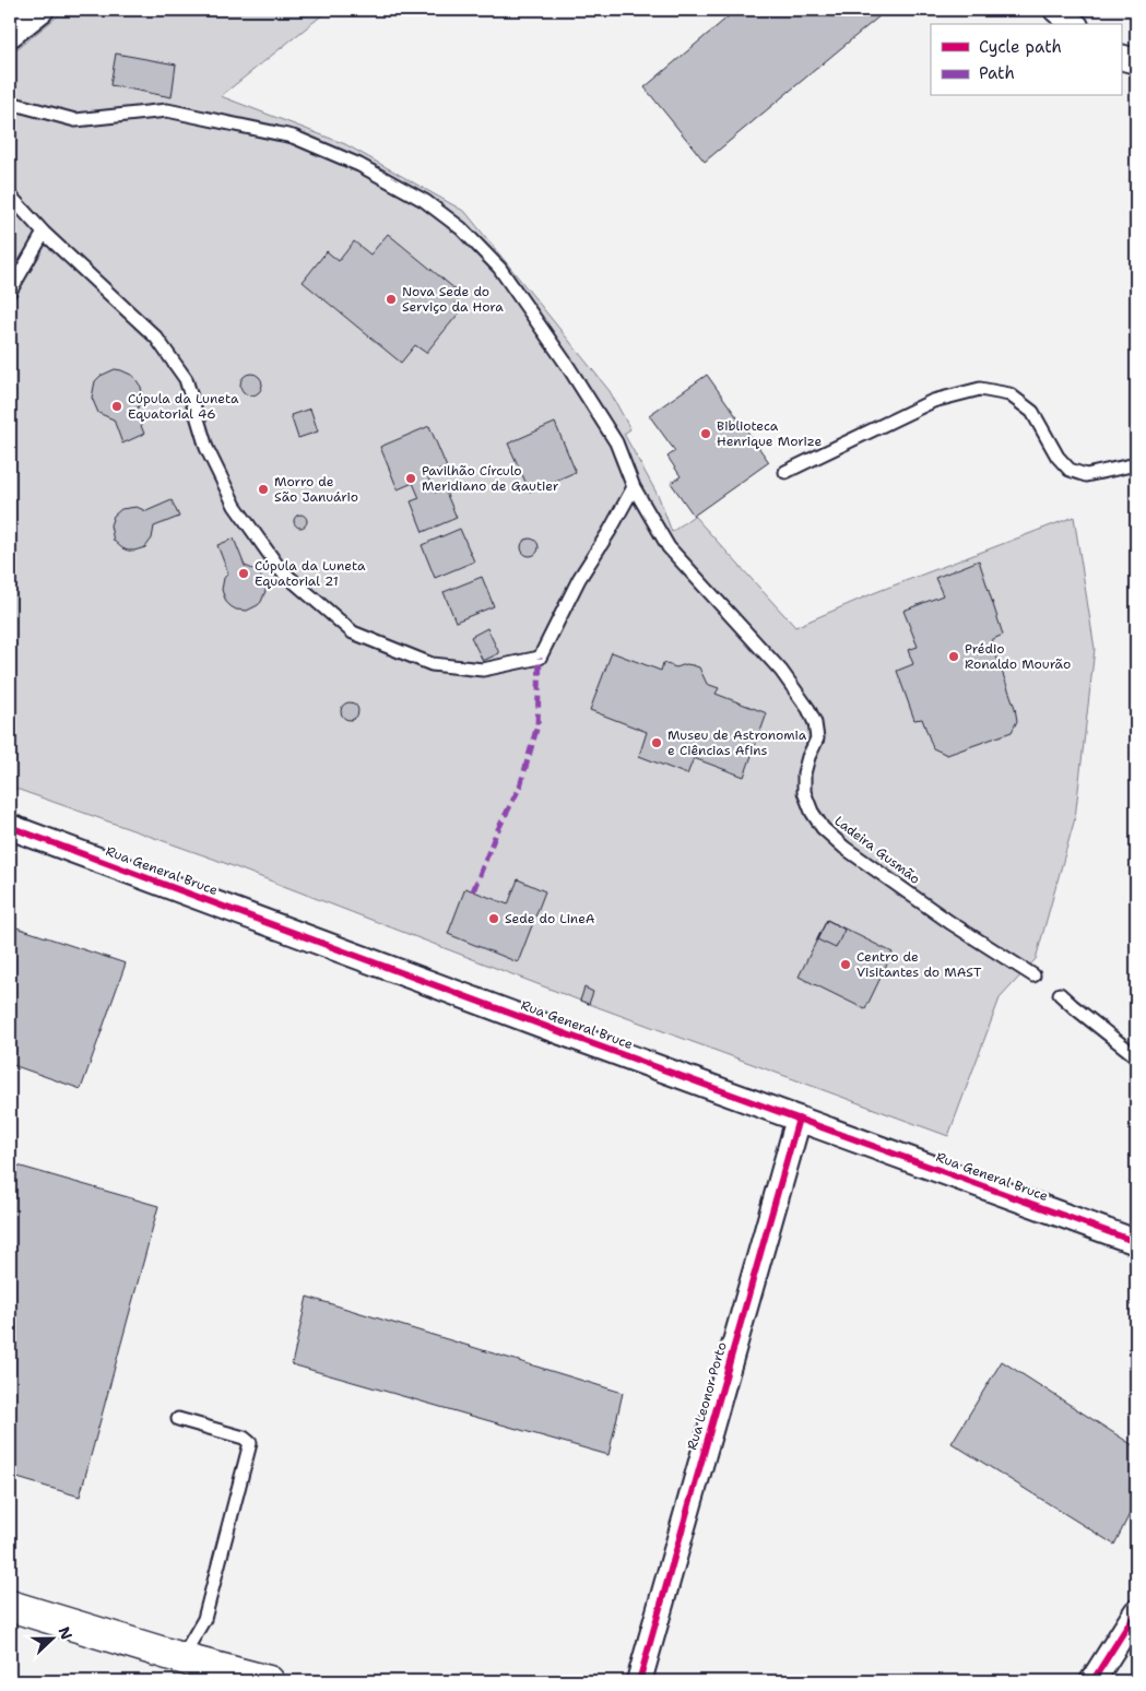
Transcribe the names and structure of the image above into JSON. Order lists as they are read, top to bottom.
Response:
{
  "streets": {
    "street": ["Rua General Bruce", "Rua Leonor Porto"],
    "lane": ["Ladeira Gusmão"]
  },
  "crossings": [
    ["Rua General Bruce", "Rua Leonor Porto"]
  ],
  "places": [
    "Nova Sede do Serviço da Hora",
    "Cúpula da Luneta Equatorial 46",
    "Biblioteca Henrique Morize",
    "Pavilhão Círculo Meridiano de Gautier",
    "Morro de São Januário",
    "Cúpula da Luneta Equatorial 21",
    "Prédio Ronaldo Mourão",
    "Museu de Astronomia e Ciências Afins",
    "Sede do LineA",
    "Centro de Visitantes do MAST"
  ],
  "legend": ["Cycle path", "Path"],
  "north": "right"
}
